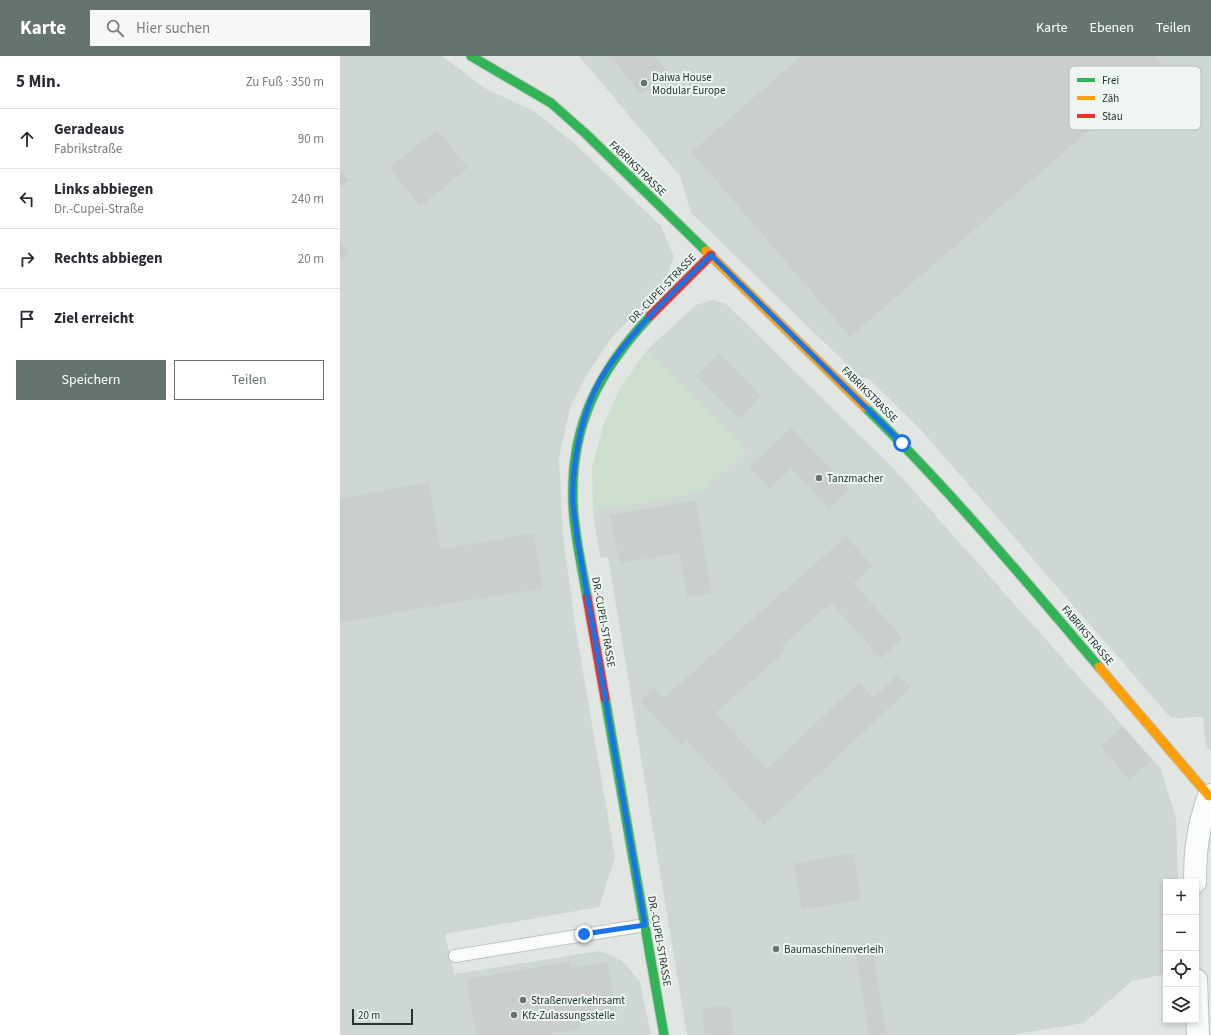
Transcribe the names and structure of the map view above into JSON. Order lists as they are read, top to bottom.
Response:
{
  "streets": {
    "street": ["FABRIKSTRASSE", "DR.-CUPEI-STRASSE"]
  },
  "crossings": [
    ["FABRIKSTRASSE", "DR.-CUPEI-STRASSE"]
  ],
  "places": [
    "Daiwa House Modular Europe",
    "Tanzmacher",
    "Baumaschinenverleih",
    "Straßenverkehrsamt",
    "Kfz-Zulassungsstelle"
  ],
  "legend": ["Frei", "Zäh", "Stau"],
  "scale_bar": "20 m",
  "page": {
    "header": "Karte",
    "search": "Hier suchen",
    "nav": ["Karte", "Ebenen", "Teilen"],
    "heading": ["5 Min.", "Zu Fuß · 350 m"],
    "list": [
      ["Geradeaus", "Fabrikstraße", "90 m"],
      ["Links abbiegen", "Dr.-Cupei-Straße", "240 m"],
      ["Rechts abbiegen", "20 m"],
      "Ziel erreicht"
    ],
    "buttons": ["Speichern", "Teilen"],
    "map_buttons": ["+", "−"],
    "scale": "20 m"
  }
}
